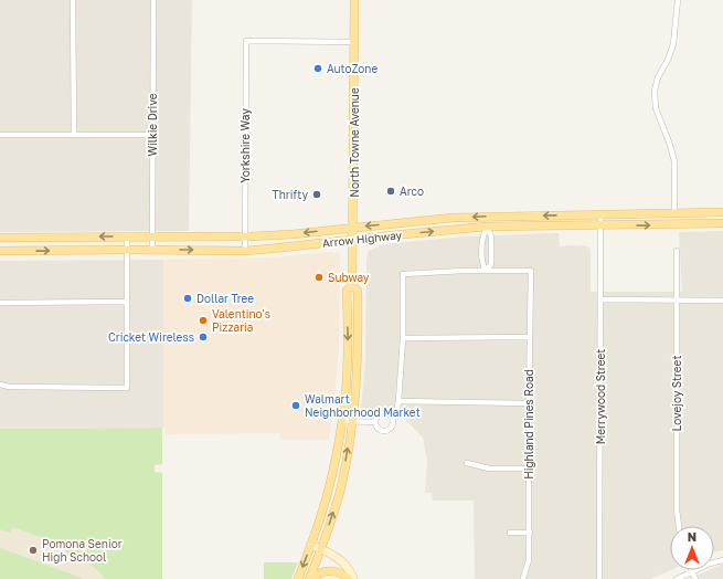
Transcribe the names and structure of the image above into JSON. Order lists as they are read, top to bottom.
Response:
{
  "streets": {
    "main road": ["North Towne Avenue", "Arrow Highway"],
    "street": [
      "Wilkie Drive",
      "Yorkshire Way",
      "Lovejoy Street",
      "Merrywood Street",
      "Highland Pines Road"
    ]
  },
  "crossings": [
    ["Wilkie Drive", "Arrow Highway"],
    ["North Towne Avenue", "Yorkshire Way"],
    ["North Towne Avenue", "Arrow Highway"],
    ["Yorkshire Way", "Arrow Highway"],
    ["Arrow Highway", "Merrywood Street"]
  ],
  "places": [
    "AutoZone",
    "Arco",
    "Thrifty",
    "Subway",
    "Dollar Tree",
    "Valentino's Pizzaria",
    "Cricket Wireless",
    "Walmart Neighborhood Market",
    "Pomona Senior High School"
  ],
  "north": "top"
}
